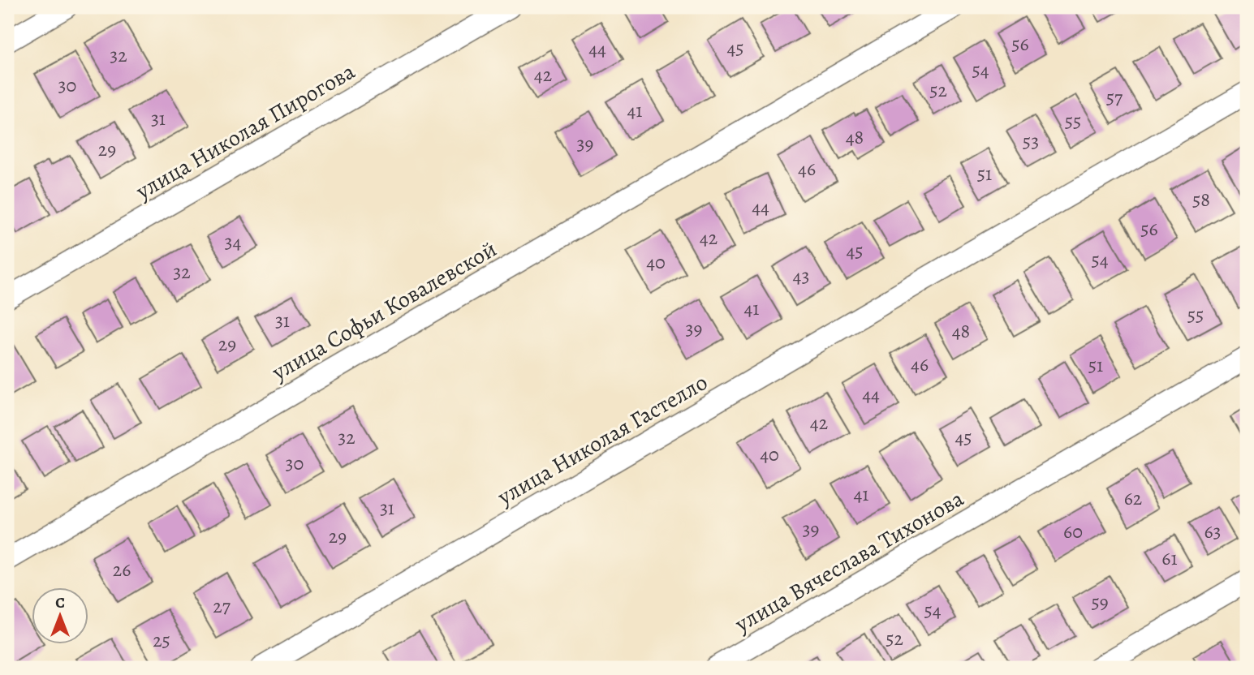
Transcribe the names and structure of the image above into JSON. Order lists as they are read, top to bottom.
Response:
{
  "streets": {
    "street": [
      "улица Николая Пирогова",
      "улица Софьи Ковалевской",
      "улица Николая Гастелло",
      "улица Вячеслава Тихонова"
    ]
  },
  "house_numbers": [
    "56",
    "45",
    "44",
    "32",
    "54",
    "42",
    "30",
    "52",
    "57",
    "41",
    "31",
    "55",
    "48",
    "53",
    "39",
    "29",
    "46",
    "51",
    "58",
    "44",
    "56",
    "42",
    "34",
    "45",
    "54",
    "40",
    "32",
    "43",
    "41",
    "55",
    "31",
    "39",
    "48",
    "29",
    "46",
    "51",
    "44",
    "42",
    "32",
    "45",
    "40",
    "30",
    "41",
    "62",
    "31",
    "39",
    "60",
    "63",
    "29",
    "61",
    "26",
    "59",
    "27",
    "54",
    "52",
    "25"
  ],
  "north": "top"
}
